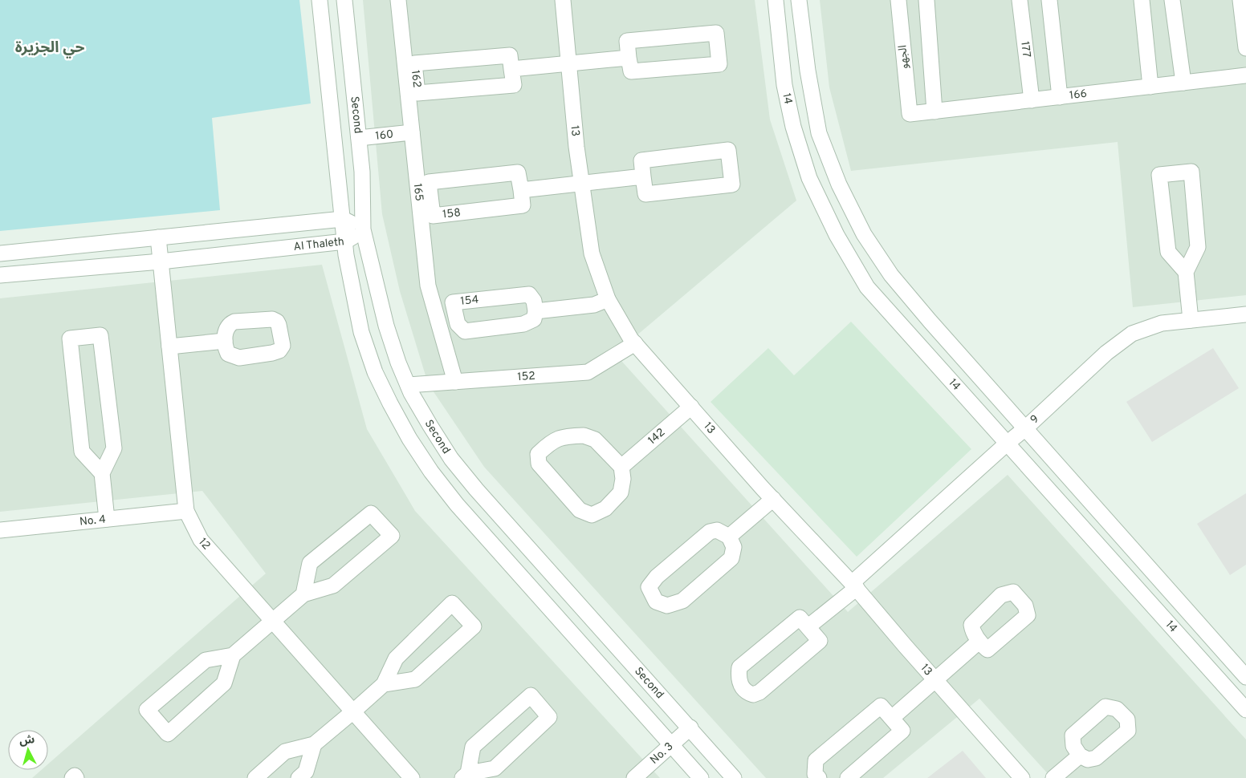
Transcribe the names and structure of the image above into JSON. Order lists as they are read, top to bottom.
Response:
{
  "streets": {
    "street": [
      "177",
      "الجهو",
      "162",
      "166",
      "14",
      "Second",
      "13",
      "160",
      "165",
      "158",
      "Al Thaleth",
      "154",
      "152",
      "9",
      "142",
      "No. 4",
      "12",
      "No. 3"
    ]
  },
  "crossings": [
    ["177", "166"],
    ["الجهو", "166"],
    ["14", "9"],
    ["Second", "160"],
    ["Second", "Al Thaleth"],
    ["Second", "152"],
    ["Second", "No. 3"],
    ["13", "152"],
    ["13", "9"],
    ["13", "142"],
    ["160", "165"],
    ["165", "152"],
    ["Al Thaleth", "12"],
    ["No. 4", "12"]
  ],
  "districts": ["حي الجزيرة"],
  "north": "top"
}
